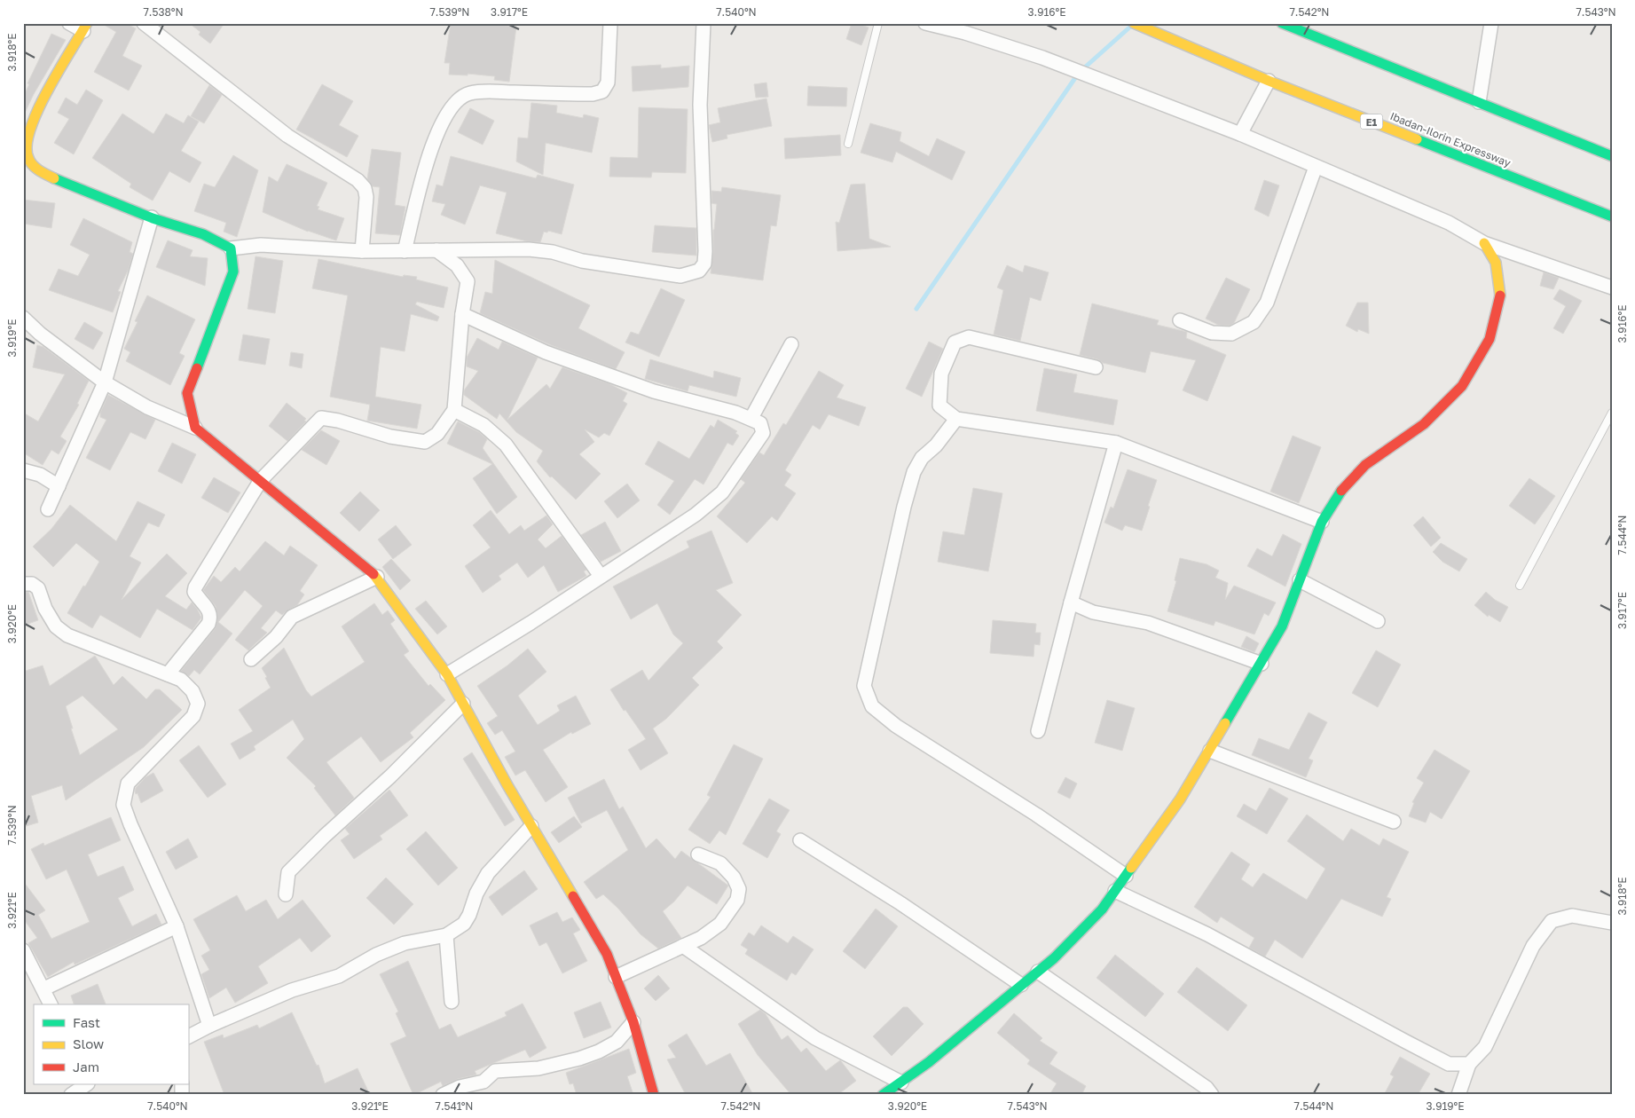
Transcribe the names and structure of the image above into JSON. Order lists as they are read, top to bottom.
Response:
{
  "streets": {
    "main road": ["E1", "Ibadan-Ilorin Expressway"]
  },
  "legend": ["Fast", "Slow", "Jam"],
  "coordinates": [
    "7.538°N",
    "7.539°N",
    "3.917°E",
    "7.540°N",
    "3.916°E",
    "7.542°N",
    "7.543°N",
    "3.918°E",
    "3.919°E",
    "7.544°N",
    "3.920°E",
    "3.921°E",
    "7.541°N"
  ]
}
